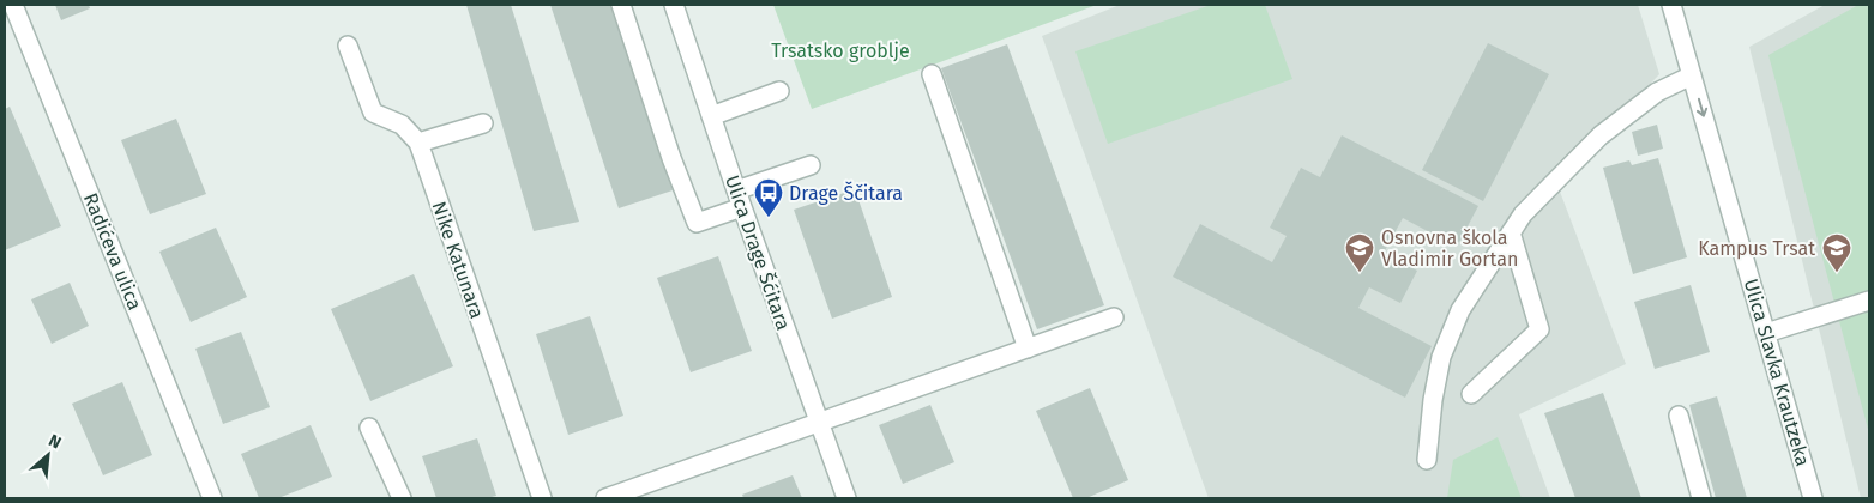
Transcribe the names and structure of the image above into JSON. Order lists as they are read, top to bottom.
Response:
{
  "streets": {
    "street": [
      "Radićeva ulica",
      "Ulica Drage Šćitara",
      "Nike Katunara",
      "Ulica Slavka Krautzeka"
    ]
  },
  "one_way": ["Ulica Slavka Krautzeka"],
  "parks": ["Trsatsko groblje"],
  "places": {
    "bus stop": ["Drage Ščitara"],
    "school or university": ["Osnovna škola Vladimir Gortan", "Kampus Trsat"]
  },
  "north": "top right"
}
